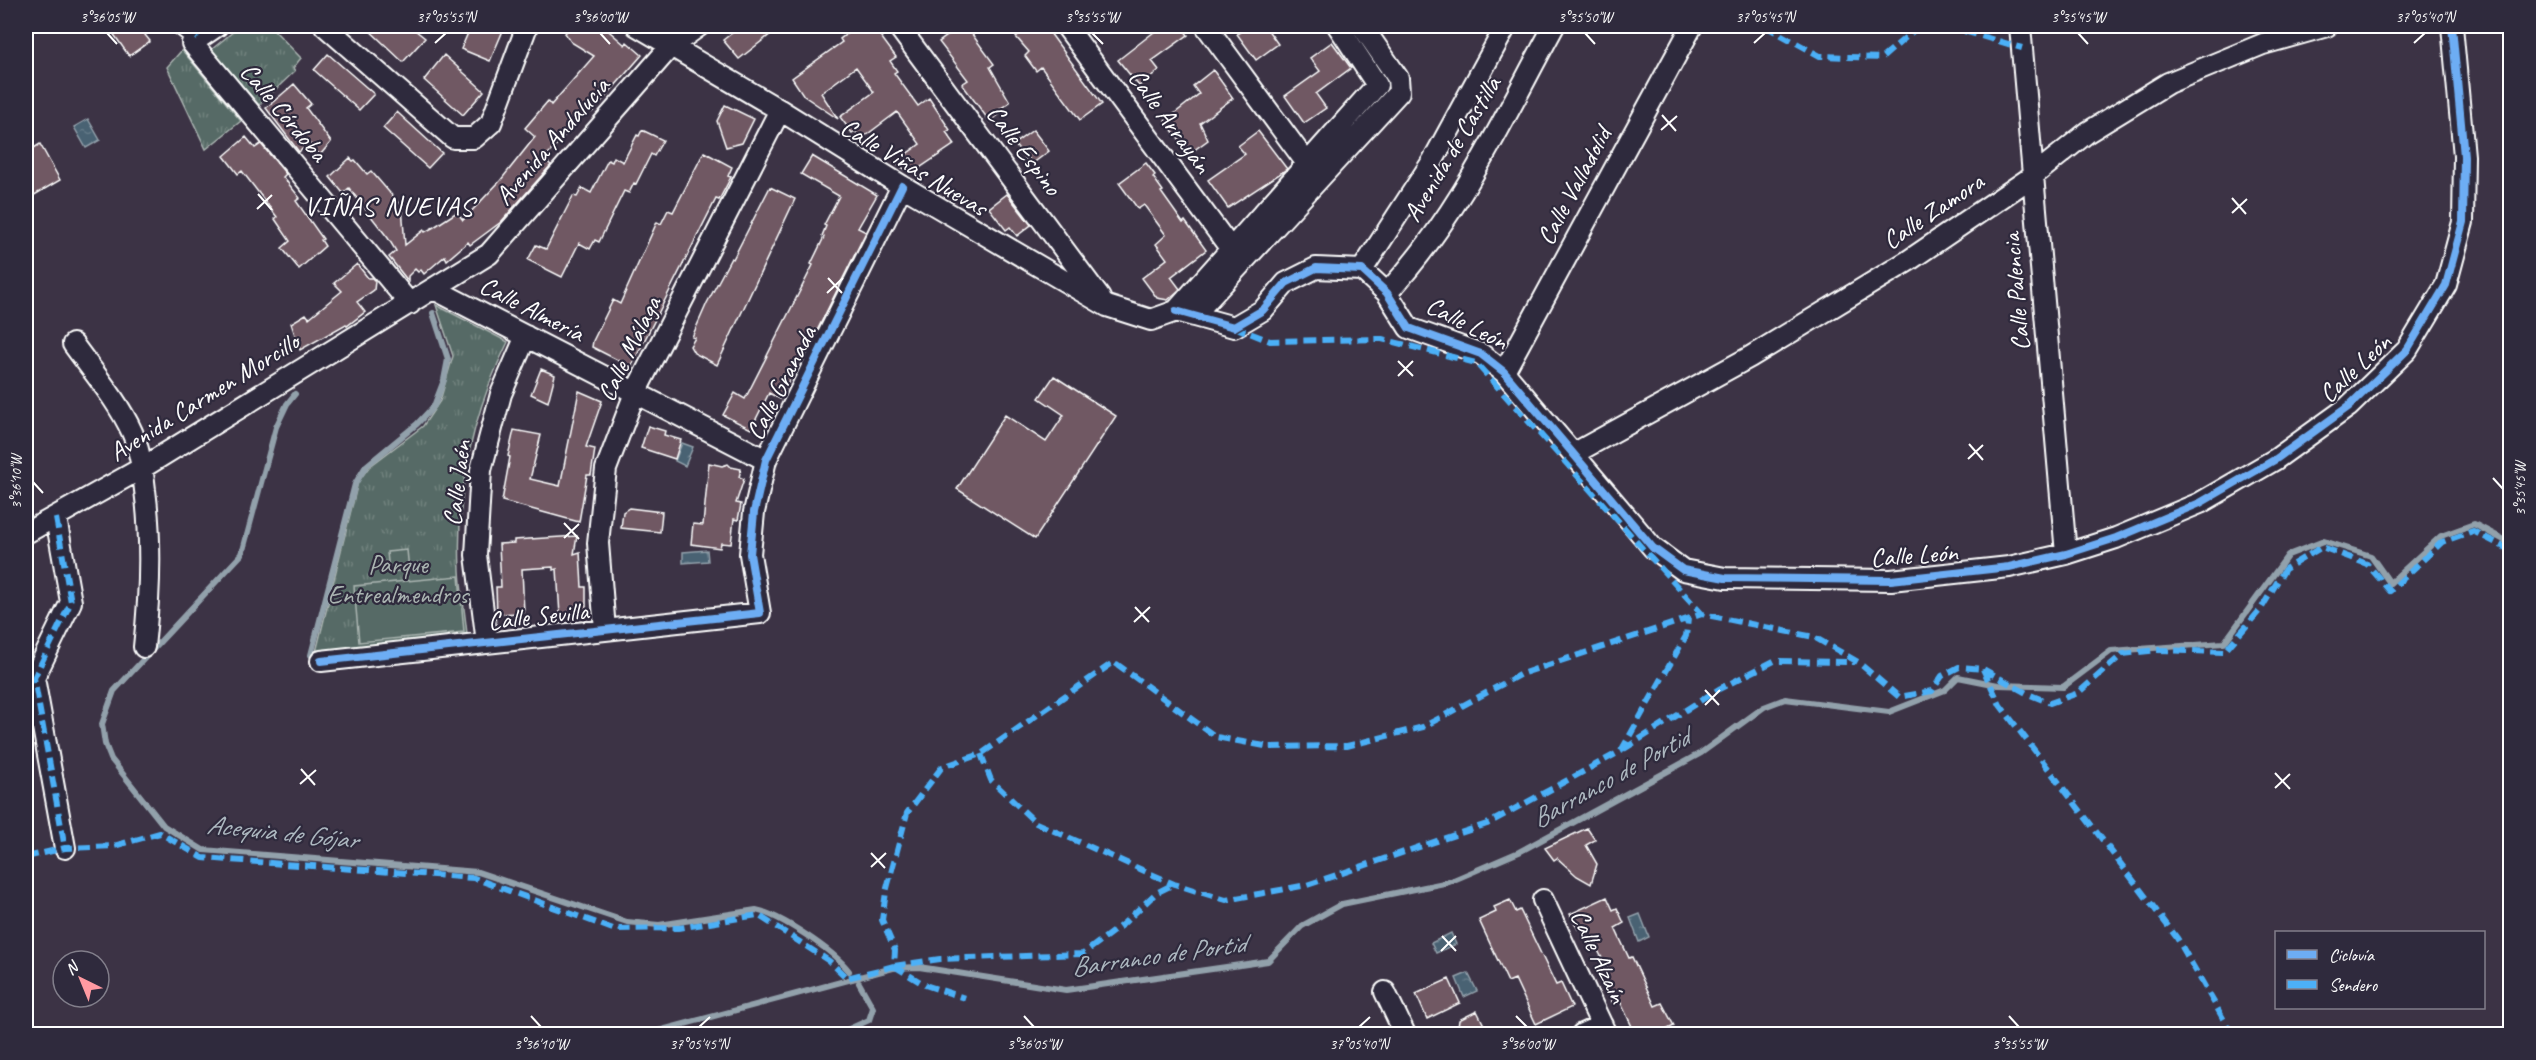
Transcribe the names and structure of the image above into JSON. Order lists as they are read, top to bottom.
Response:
{
  "streets": {
    "street": [
      "Calle Córdoba",
      "Calle Arrayán",
      "Avenida Andalucía",
      "Avenida de Castilla",
      "Calle Espino",
      "Calle Viñas Nuevas",
      "Calle Valladolid",
      "Calle Zamora",
      "Calle Palencia",
      "Calle Almería",
      "Calle León",
      "Calle Málaga",
      "Calle Granada",
      "Avenida Carmen Morcillo",
      "Calle Jaén",
      "Calle Sevilla",
      "Calle Alzaín"
    ]
  },
  "crossings": [
    ["Calle Córdoba", "Avenida Andalucía"],
    ["Calle Córdoba", "Avenida Carmen Morcillo"],
    ["Avenida Andalucía", "Calle Viñas Nuevas"],
    ["Avenida Andalucía", "Calle Almería"],
    ["Avenida Andalucía", "Avenida Carmen Morcillo"],
    ["Avenida de Castilla", "Calle León"],
    ["Calle Espino", "Calle Viñas Nuevas"],
    ["Calle Viñas Nuevas", "Calle Málaga"],
    ["Calle Viñas Nuevas", "Calle Granada"],
    ["Calle Valladolid", "Calle León"],
    ["Calle Zamora", "Calle Palencia"],
    ["Calle Zamora", "Calle León"],
    ["Calle Palencia", "Calle León"],
    ["Calle Almería", "Calle Málaga"],
    ["Calle Almería", "Calle Granada"],
    ["Calle Almería", "Calle Jaén"],
    ["Calle Málaga", "Calle Sevilla"],
    ["Calle Granada", "Calle Sevilla"],
    ["Calle Jaén", "Calle Sevilla"]
  ],
  "districts": ["VIÑAS NUEVAS"],
  "water": ["Barranco de Portid", "Acequia de Gójar"],
  "parks": ["Parque Entrealmendros"],
  "legend": ["Ciclovía", "Sendero"],
  "north": "top left",
  "coordinates": [
    "3°36'05\"W",
    "37°05'55\"N",
    "3°36'00\"W",
    "3°35'55\"W",
    "3°35'50\"W",
    "37°05'45\"N",
    "3°35'45\"W",
    "37°05'40\"N",
    "3°36'10\"W"
  ]
}
